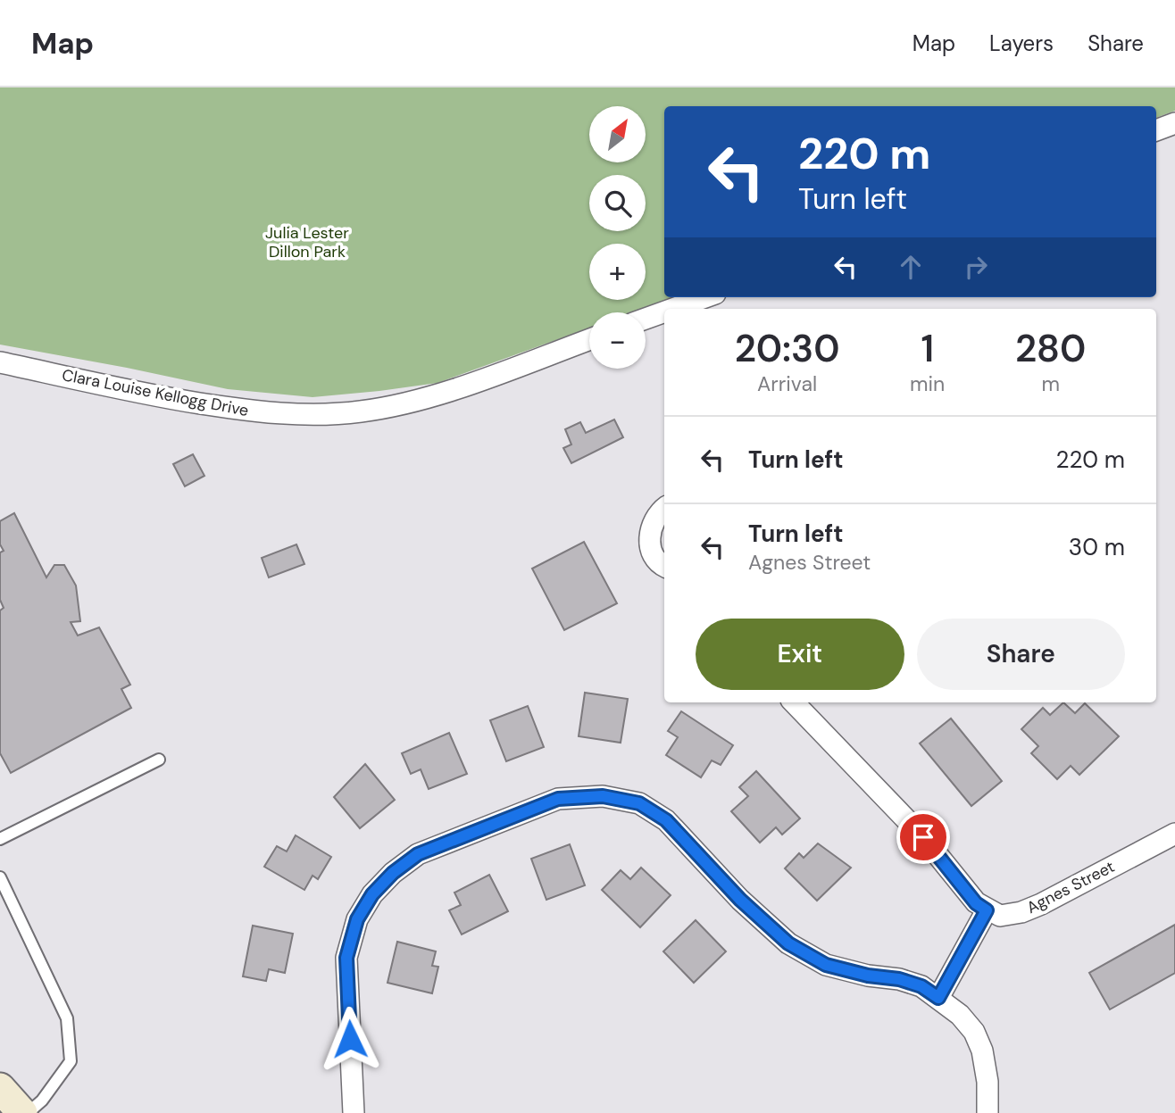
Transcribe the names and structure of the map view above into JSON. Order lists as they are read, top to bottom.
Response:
{
  "streets": {
    "street": ["Clara Louise Kellogg Drive", "Agnes Street"]
  },
  "parks": ["Julia Lester Dillon Park"],
  "north": "top right",
  "page": {
    "header": "Map",
    "nav": ["Map", "Layers", "Share"],
    "map_buttons": ["+", "−"],
    "turn": ["220 m", "Turn left"],
    "eta": [
      "20:30",
      "Arrival",
      "1",
      "min",
      "280",
      "m"
    ],
    "list": [
      {
        "name": "Turn left",
        "value": "220 m"
      },
      {
        "name": "Turn left",
        "note": "Agnes Street",
        "value": "30 m"
      }
    ],
    "buttons": ["Exit", "Share"]
  }
}
